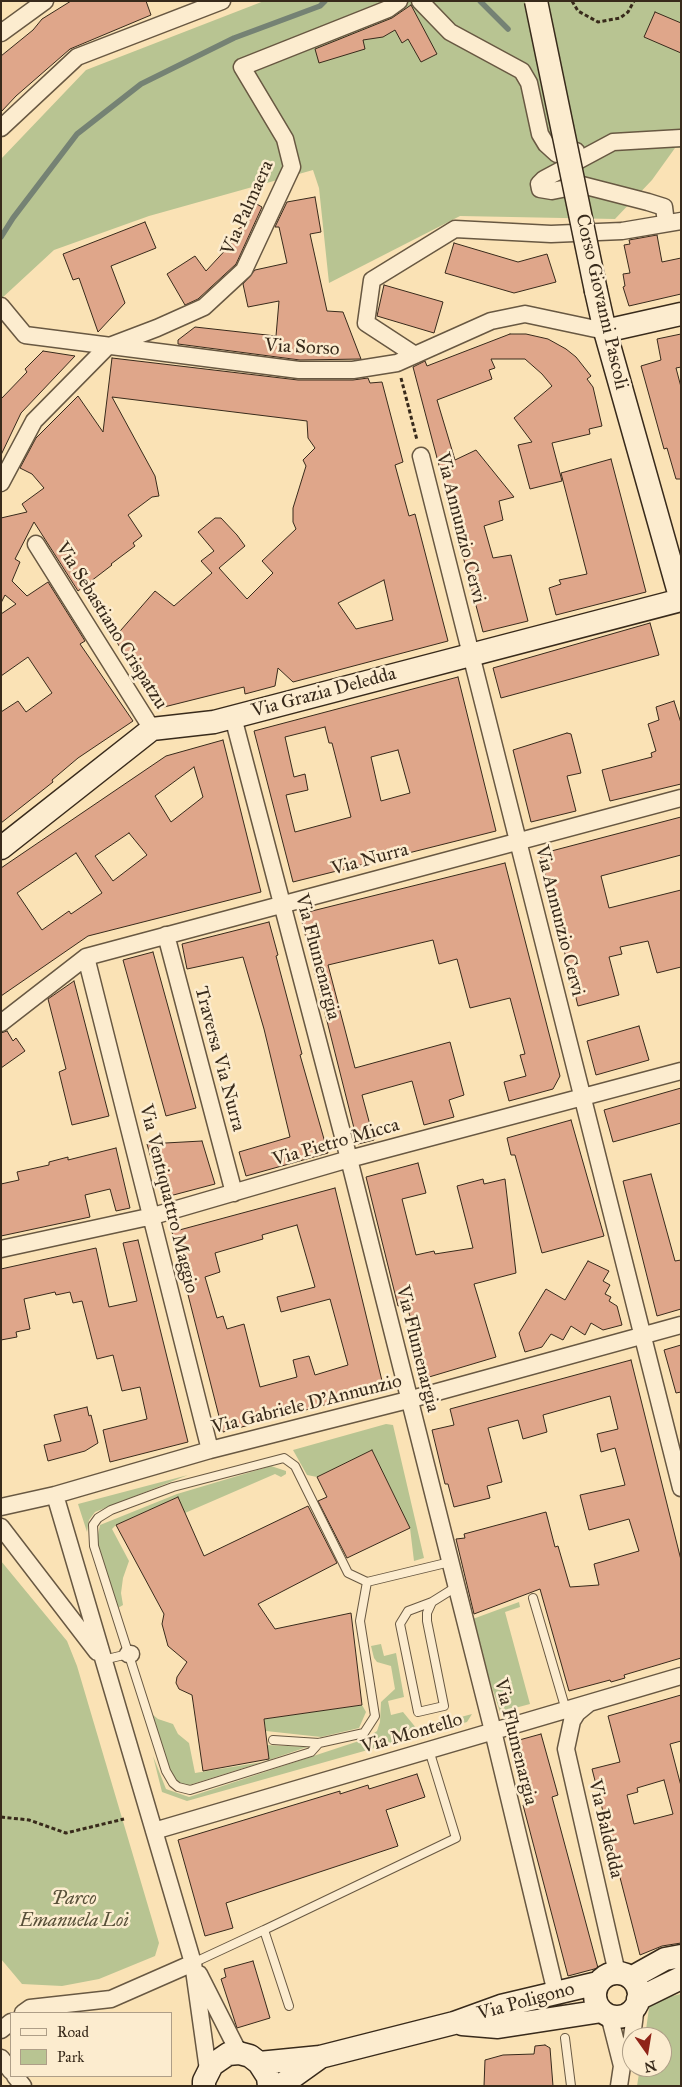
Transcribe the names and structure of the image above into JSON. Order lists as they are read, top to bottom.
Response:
{
  "streets": {
    "main road": ["Corso Giovanni Pascoli", "Via Grazia Deledda", "Via Poligono"],
    "street": [
      "Via Palmaera",
      "Via Sorso",
      "Via Annunzio Cervi",
      "Via Sebastiano Crispatzu",
      "Via Nurra",
      "Via Flumenargia",
      "Traversa Via Nurra",
      "Via Pietro Micca",
      "Via Ventiquattro Maggio",
      "Via Gabriele D'Annunzio",
      "Via Montello",
      "Via Baldedda"
    ]
  },
  "crossings": [
    ["Via Palmaera", "Via Sorso"],
    ["Corso Giovanni Pascoli", "Via Sorso"],
    ["Corso Giovanni Pascoli", "Via Grazia Deledda"],
    ["Via Sorso", "Via Annunzio Cervi"],
    ["Via Annunzio Cervi", "Via Grazia Deledda"],
    ["Via Annunzio Cervi", "Via Nurra"],
    ["Via Annunzio Cervi", "Via Pietro Micca"],
    ["Via Annunzio Cervi", "Via Gabriele D'Annunzio"],
    ["Via Sebastiano Crispatzu", "Via Grazia Deledda"],
    ["Via Grazia Deledda", "Via Flumenargia"],
    ["Via Nurra", "Via Flumenargia"],
    ["Via Nurra", "Traversa Via Nurra"],
    ["Via Nurra", "Via Ventiquattro Maggio"],
    ["Via Flumenargia", "Via Pietro Micca"],
    ["Via Flumenargia", "Via Gabriele D'Annunzio"],
    ["Via Flumenargia", "Via Montello"],
    ["Via Flumenargia", "Via Poligono"],
    ["Traversa Via Nurra", "Via Pietro Micca"],
    ["Via Pietro Micca", "Via Ventiquattro Maggio"],
    ["Via Ventiquattro Maggio", "Via Gabriele D'Annunzio"],
    ["Via Montello", "Via Baldedda"],
    ["Via Baldedda", "Via Poligono"]
  ],
  "parks": ["Parco Emanuela Loi"],
  "legend": ["Road", "Park"],
  "north": "bottom"
}
